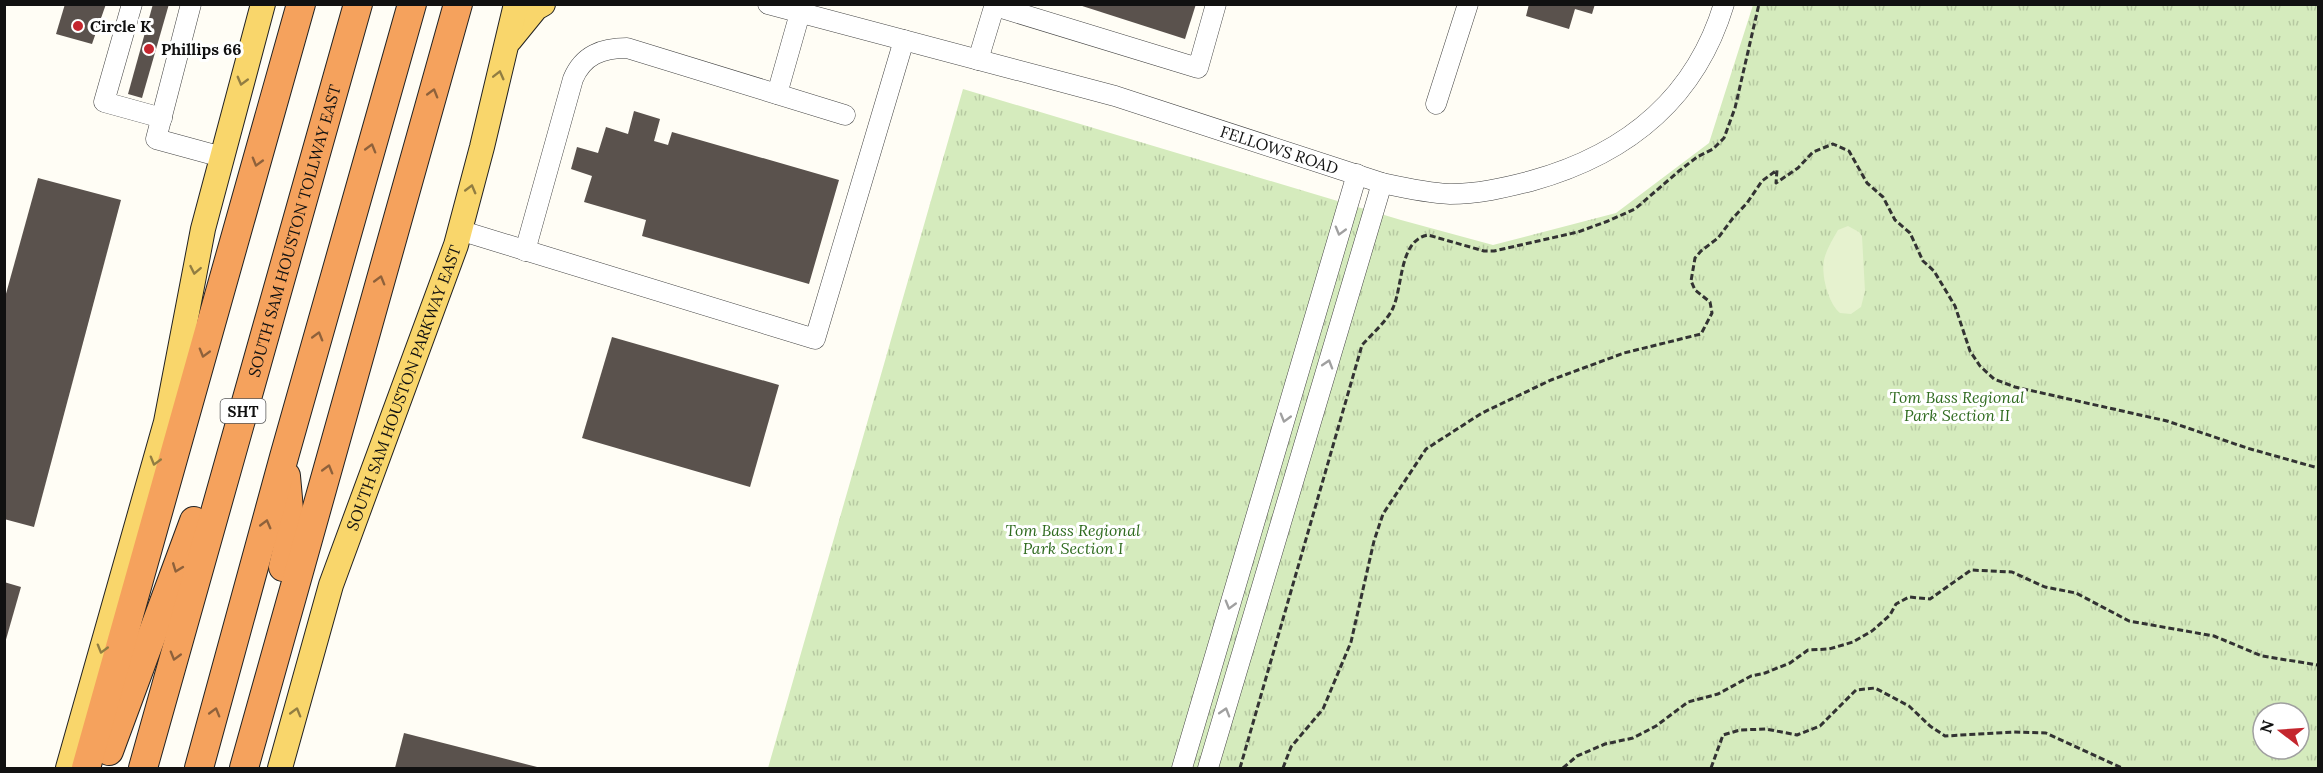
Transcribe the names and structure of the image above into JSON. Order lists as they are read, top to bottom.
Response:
{
  "streets": {
    "highway": ["SOUTH SAM HOUSTON TOLLWAY EAST", "SHT"],
    "main road": ["SOUTH SAM HOUSTON PARKWAY EAST"],
    "street": ["FELLOWS ROAD"]
  },
  "parks": ["Tom Bass Regional Park Section II", "Tom Bass Regional Park Section I"],
  "places": ["Circle K", "Phillips 66"],
  "north": "left"
}
